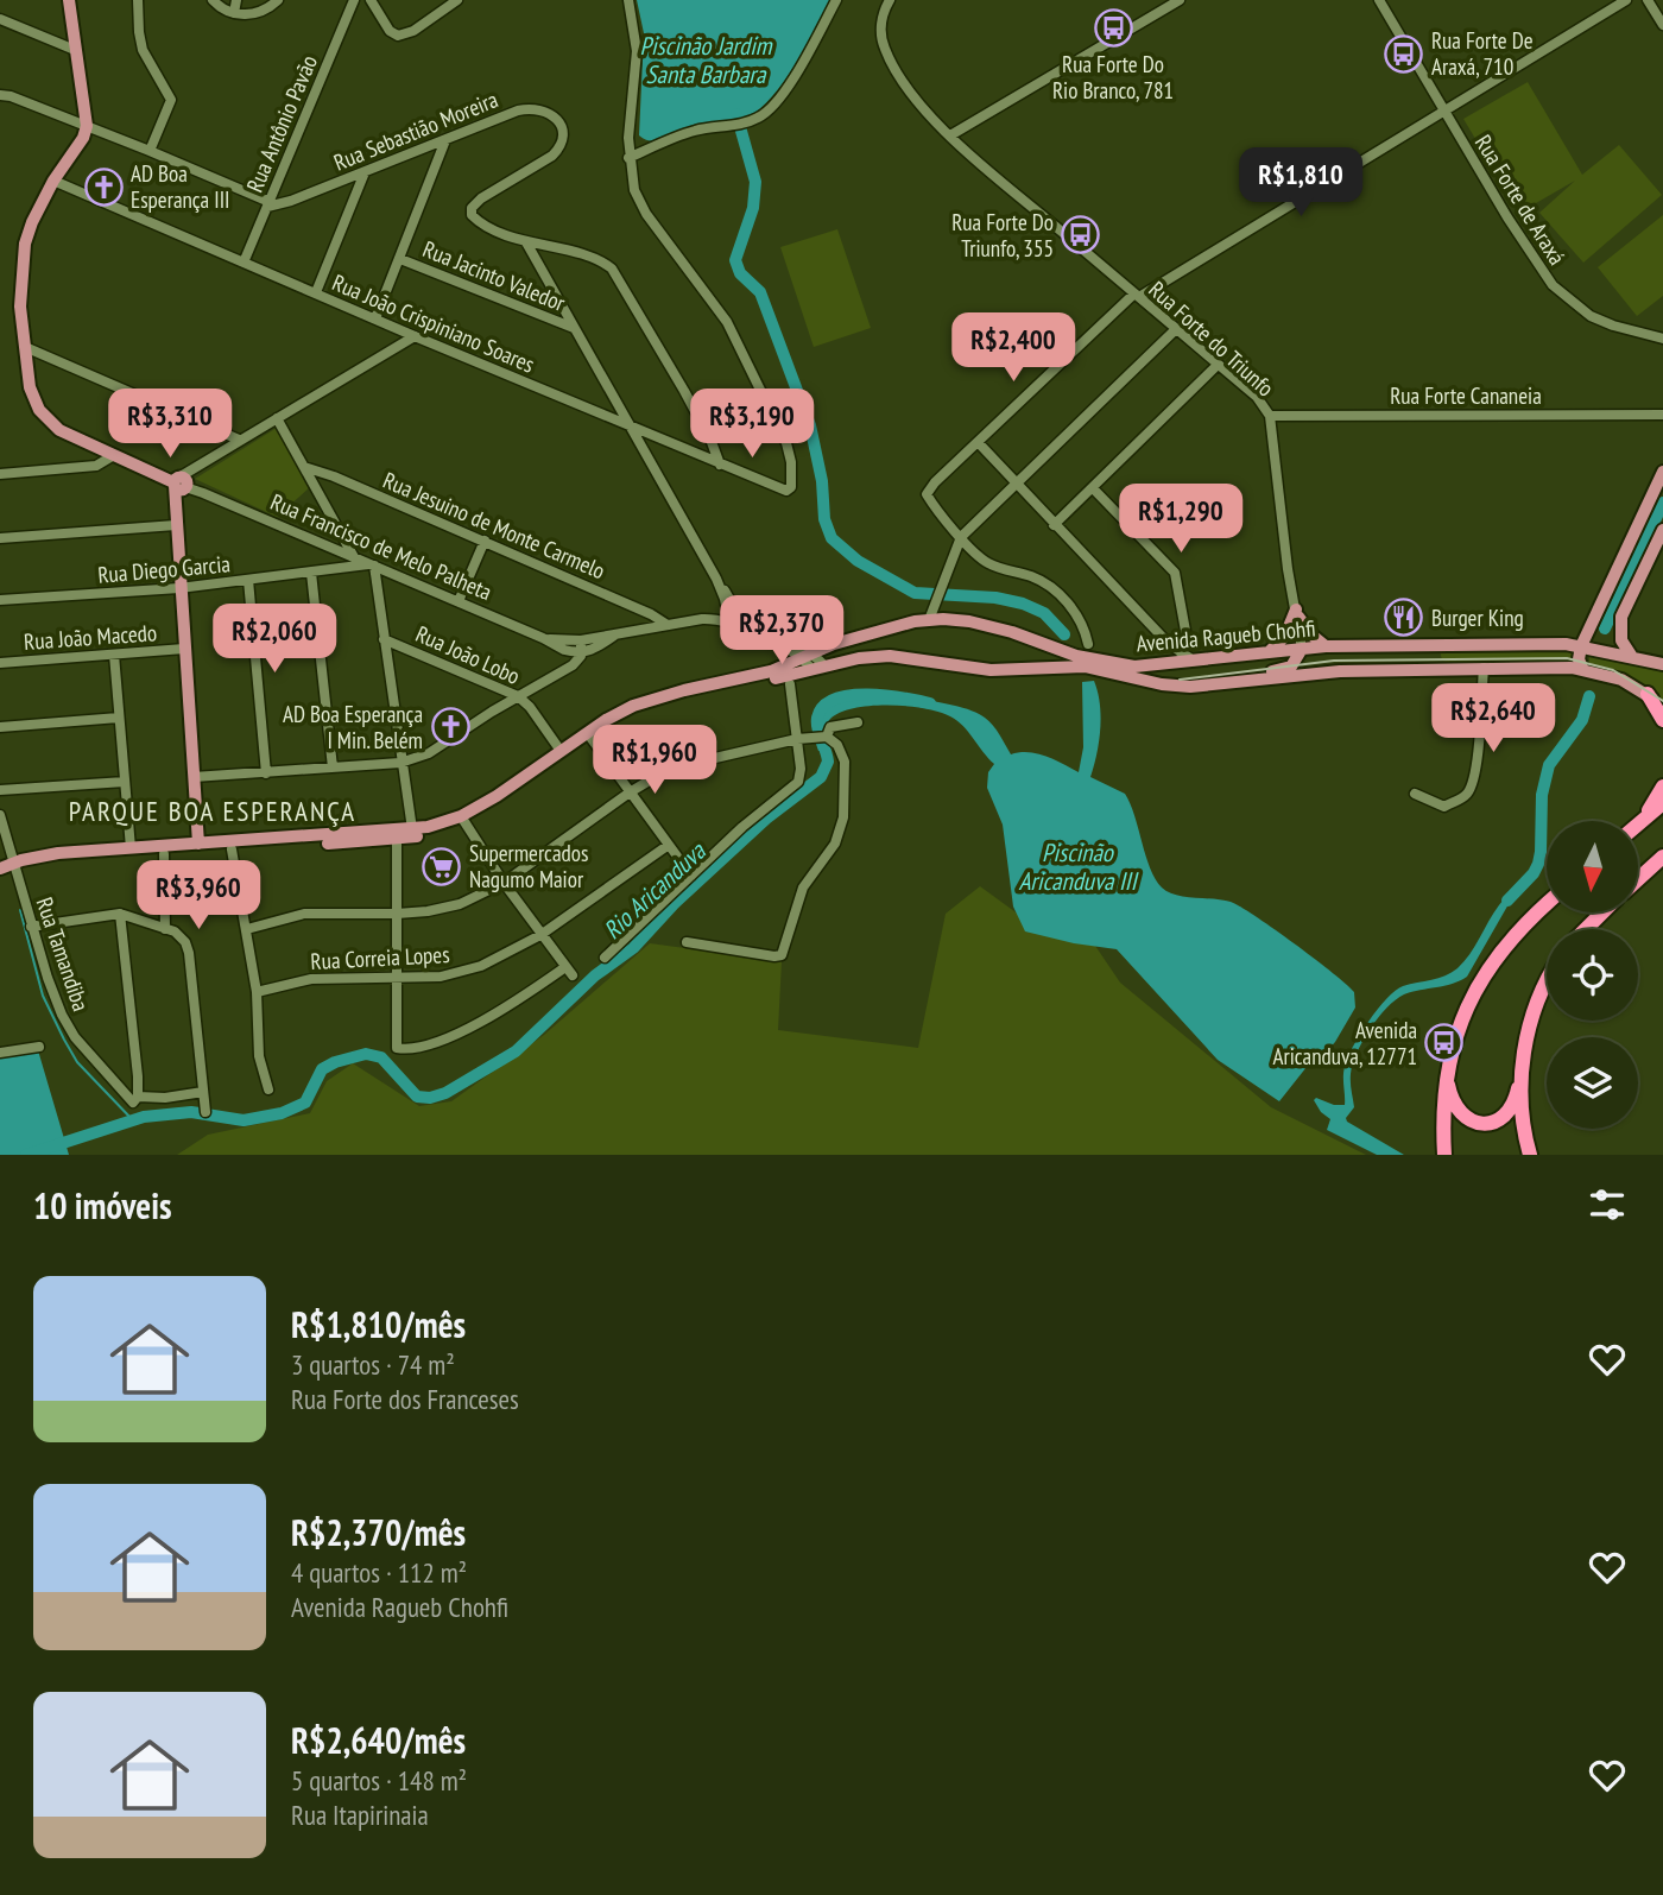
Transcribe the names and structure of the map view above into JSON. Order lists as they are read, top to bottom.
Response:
{
  "streets": {
    "main road": ["Rua Francisco de Melo Palheta", "Avenida Ragueb Chohfi"],
    "street": [
      "Rua Antônio Pavão",
      "Rua Sebastião Moreira",
      "Rua Forte de Araxá",
      "Rua Jacinto Valedor",
      "Rua João Crispiniano Soares",
      "Rua Forte do Triunfo",
      "Rua Forte Cananeia",
      "Rua Jesuino de Monte Carmelo",
      "Rua Diego Garcia",
      "Rua João Macedo",
      "Rua João Lobo",
      "Rua Tamandiba",
      "Rua Correia Lopes"
    ]
  },
  "crossings": [
    ["Rua Antônio Pavão", "Rua Sebastião Moreira"],
    ["Rua Antônio Pavão", "Rua João Crispiniano Soares"],
    ["Rua Sebastião Moreira", "Rua João Crispiniano Soares"],
    ["Rua João Crispiniano Soares", "Rua Francisco de Melo Palheta"],
    ["Rua Forte do Triunfo", "Rua Forte Cananeia"],
    ["Rua Forte do Triunfo", "Avenida Ragueb Chohfi"],
    ["Rua Jesuino de Monte Carmelo", "Rua Francisco de Melo Palheta"],
    ["Rua Francisco de Melo Palheta", "Rua Diego Garcia"],
    ["Rua Francisco de Melo Palheta", "Avenida Ragueb Chohfi"],
    ["Avenida Ragueb Chohfi", "Rua João Lobo"],
    ["Avenida Ragueb Chohfi", "Rua Tamandiba"]
  ],
  "districts": ["PARQUE BOA ESPERANÇA"],
  "water": ["Piscinão Jardim Santa Barbara", "Piscinão Aricanduva III", "Rio Aricanduva"],
  "places": {
    "bus stop": [
      "Rua Forte Do Rio Branco, 781",
      "Rua Forte De Araxá, 710",
      "Rua Forte Do Triunfo, 355",
      "Avenida Aricanduva, 12771"
    ],
    "church": ["AD Boa Esperança III", "AD Boa Esperança I Min. Belém"],
    "restaurant": ["Burger King"],
    "supermarket": ["Supermercados Nagumo Maior"]
  },
  "north": "bottom",
  "page": {
    "price": [
      "R$1,810",
      "R$2,400",
      "R$3,310",
      "R$3,190",
      "R$1,290",
      "R$2,370",
      "R$2,060",
      "R$2,640",
      "R$1,960",
      "R$3,960"
    ],
    "heading": "10 imóveis",
    "list": [
      {
        "name": "R$1,810/mês",
        "note": "3 quartos · 74 m² · Rua Forte dos Franceses"
      },
      {
        "name": "R$2,370/mês",
        "note": "4 quartos · 112 m² · Avenida Ragueb Chohfi"
      },
      {
        "name": "R$2,640/mês",
        "note": "5 quartos · 148 m² · Rua Itapirinaia"
      }
    ]
  }
}
